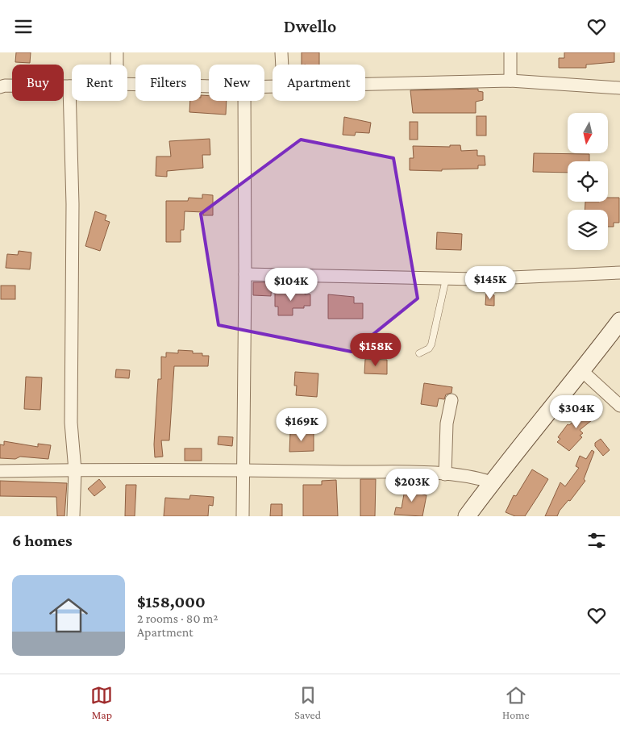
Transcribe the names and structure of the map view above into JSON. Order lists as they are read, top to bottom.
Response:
{
  "north": "bottom",
  "page": {
    "header": "Dwello",
    "chip": [
      "Buy",
      "Rent",
      "Filters",
      "New",
      "Apartment"
    ],
    "price": [
      "$145K",
      "$104K",
      "$158K",
      "$304K",
      "$169K",
      "$203K"
    ],
    "heading": "6 homes",
    "list": [
      {
        "name": "$158,000",
        "note": "2 rooms · 80 m² · Apartment"
      }
    ],
    "tabs": ["Map", "Saved", "Home"]
  }
}
